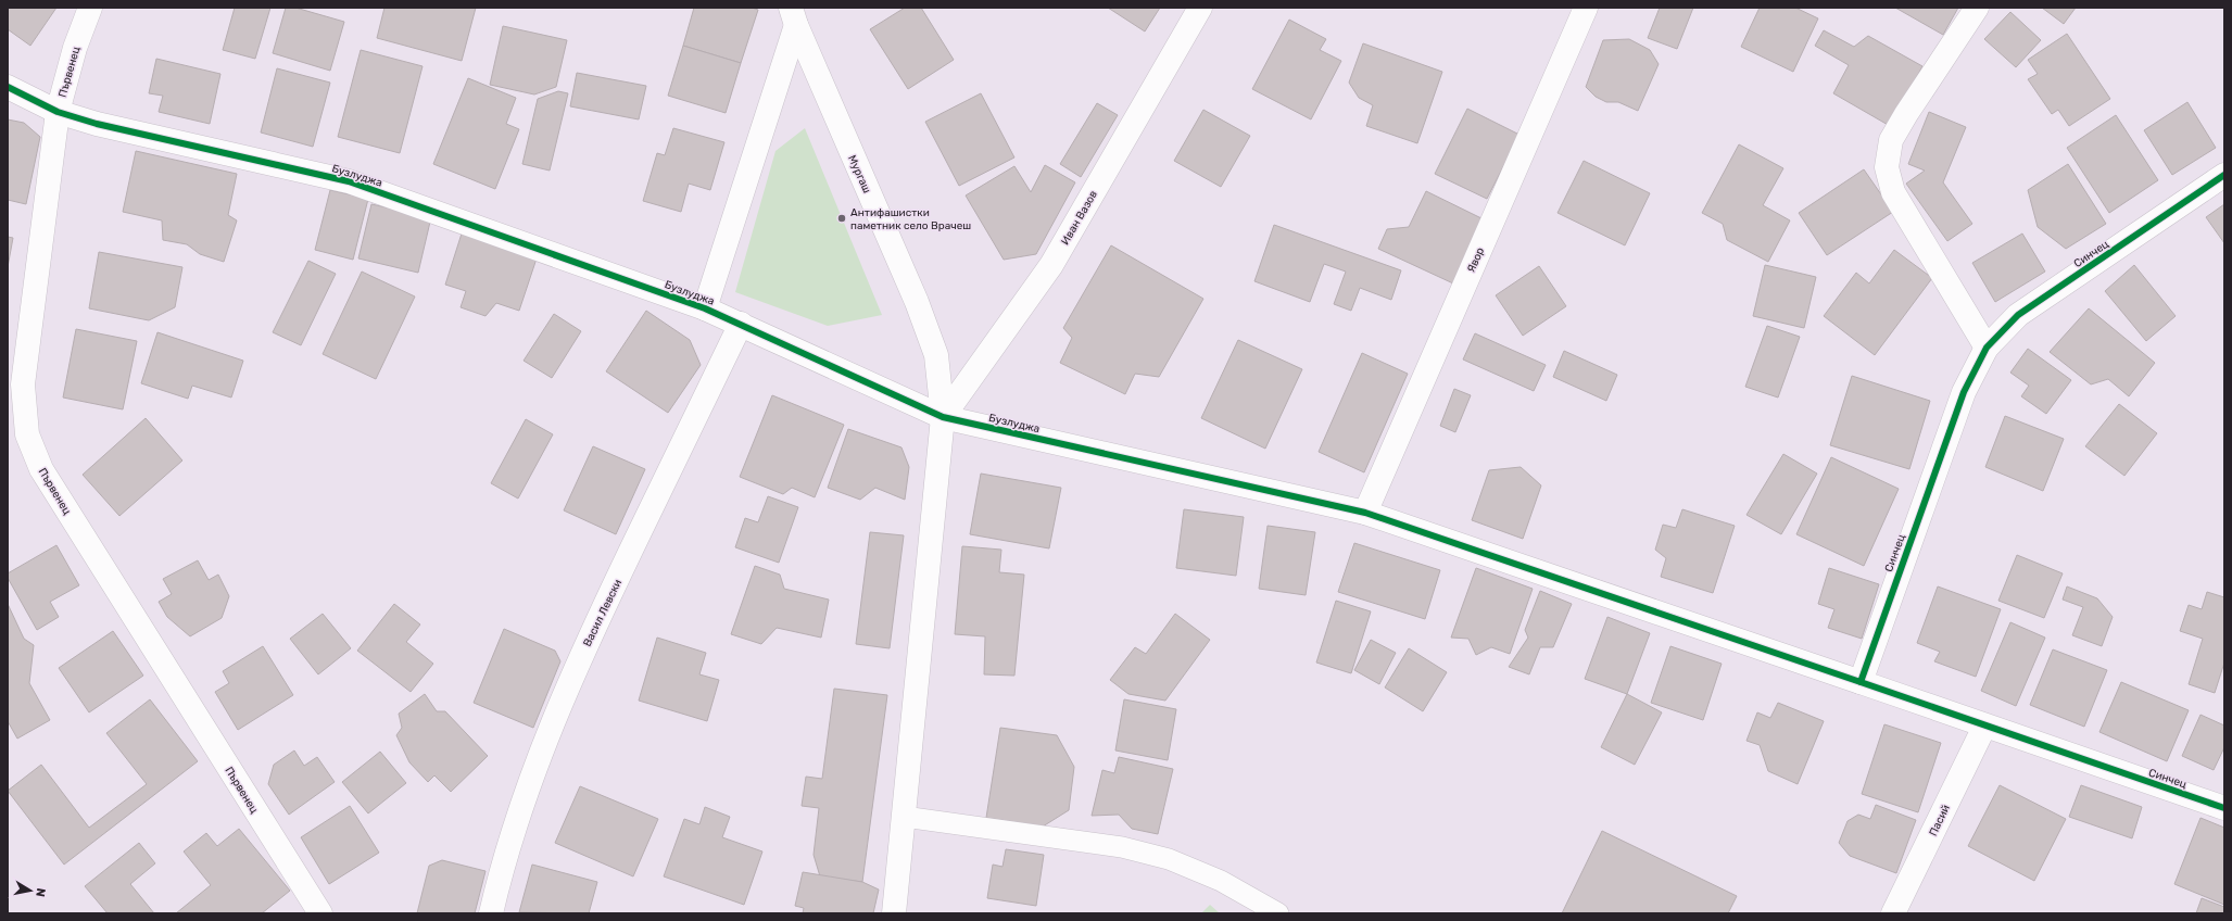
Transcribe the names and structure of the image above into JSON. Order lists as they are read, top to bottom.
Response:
{
  "streets": {
    "street": [
      "Първенец",
      "Мургаш",
      "Бузлуджа",
      "Иван Вазов",
      "Синчец",
      "Явор",
      "Васил Левски",
      "Пасий"
    ]
  },
  "crossings": [
    ["Първенец", "Бузлуджа"],
    ["Мургаш", "Бузлуджа"],
    ["Мургаш", "Иван Вазов"],
    ["Бузлуджа", "Иван Вазов"],
    ["Бузлуджа", "Синчец"],
    ["Бузлуджа", "Явор"],
    ["Бузлуджа", "Васил Левски"],
    ["Синчец", "Пасий"]
  ],
  "places": ["Антифашистки паметник село Врачеш"],
  "north": "right"
}
